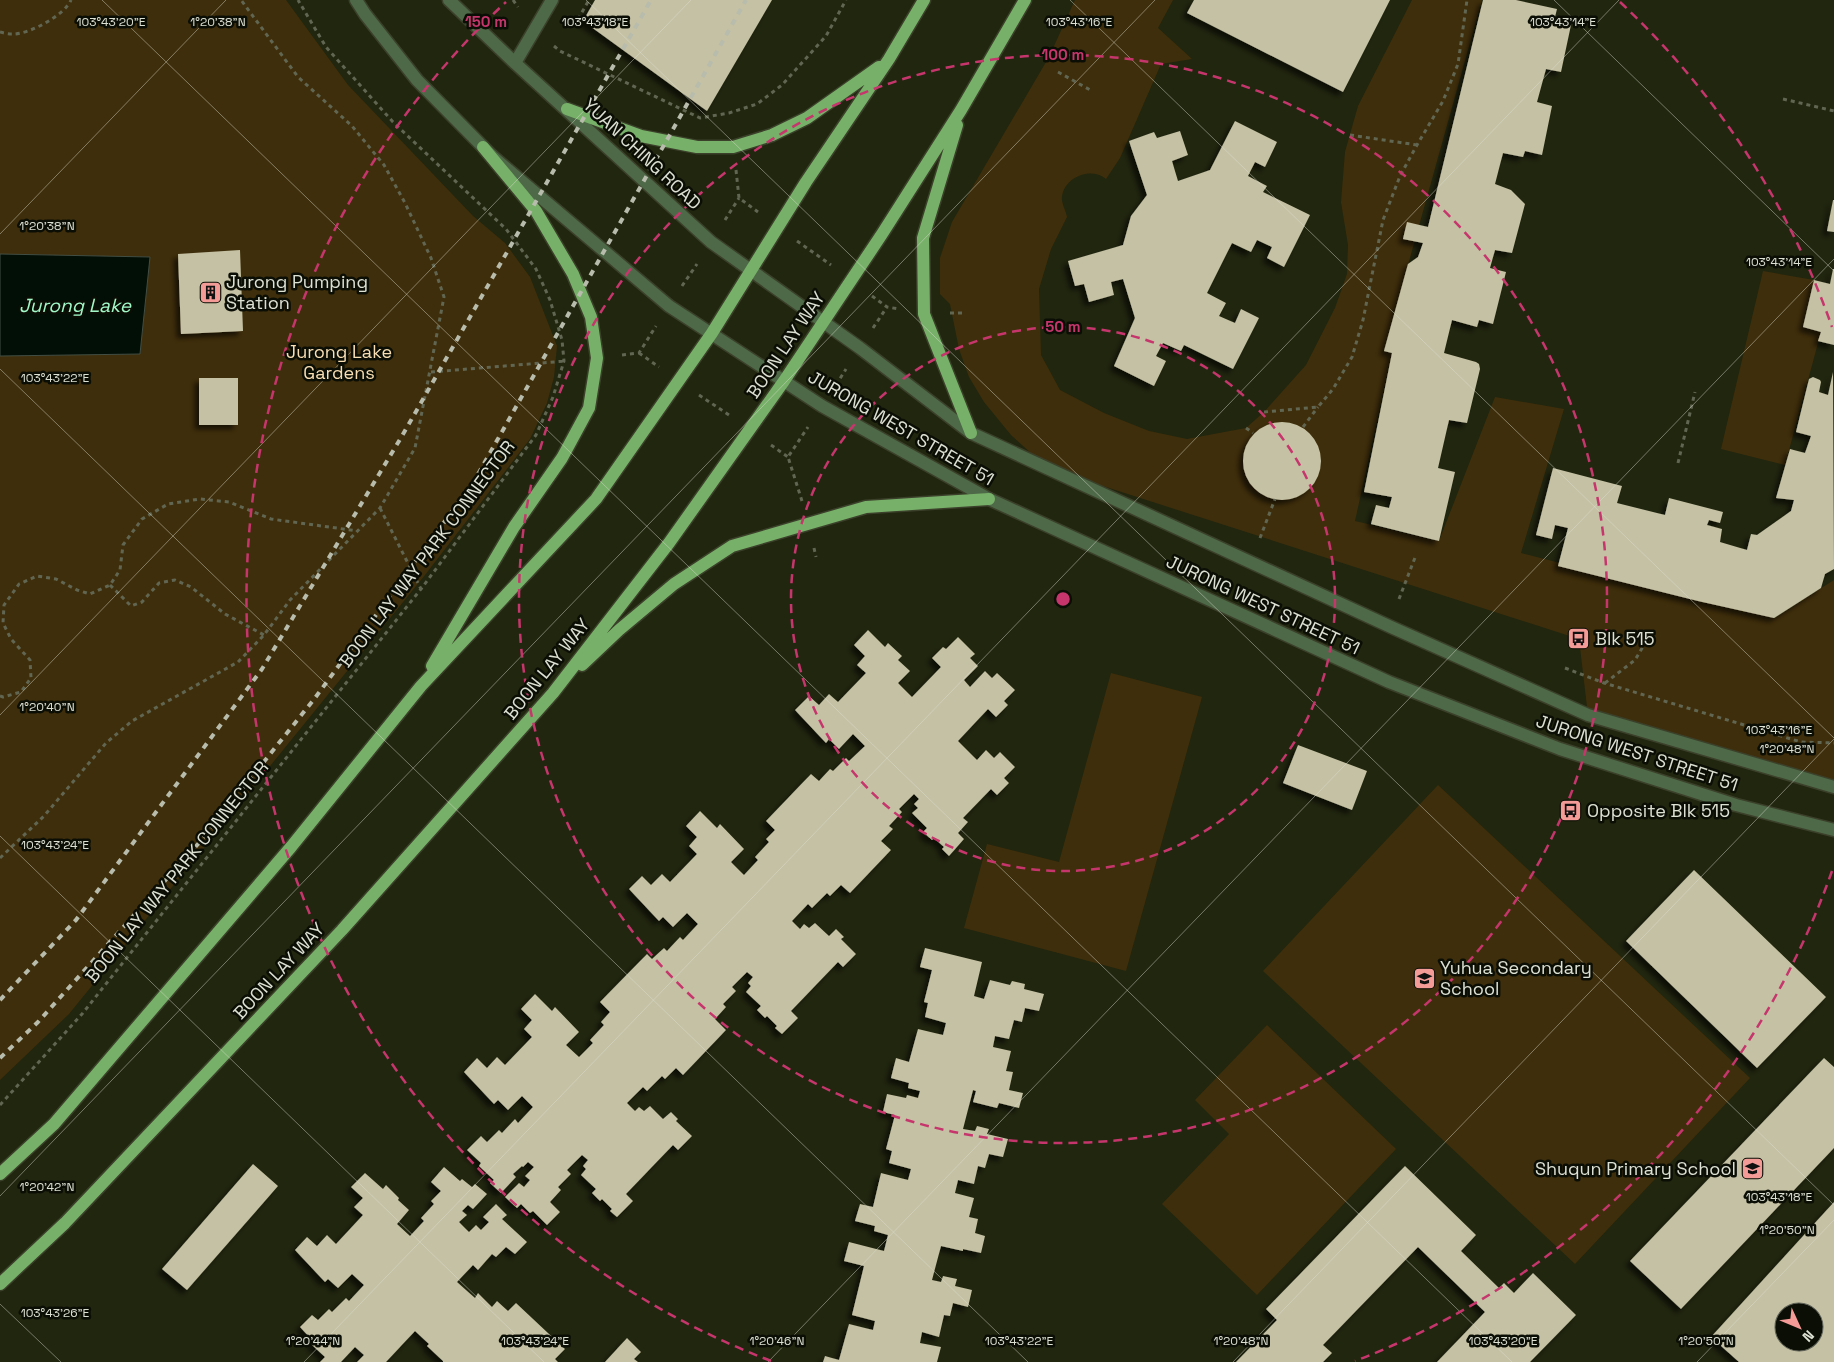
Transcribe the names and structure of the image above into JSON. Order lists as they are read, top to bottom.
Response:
{
  "streets": {
    "main road": ["BOON LAY WAY"],
    "street": ["YUAN CHING ROAD", "JURONG WEST STREET 51"],
    "path": ["BOON LAY WAY PARK CONNECTOR"]
  },
  "crossings": [
    ["YUAN CHING ROAD", "BOON LAY WAY"],
    ["YUAN CHING ROAD", "JURONG WEST STREET 51"],
    ["BOON LAY WAY", "JURONG WEST STREET 51"]
  ],
  "water": ["Jurong Lake"],
  "parks": ["Jurong Lake Gardens"],
  "places": {
    "building": ["Jurong Pumping Station"],
    "bus stop": ["Blk 515", "Opposite Blk 515"],
    "school or university": ["Yuhua Secondary School", "Shuqun Primary School"]
  },
  "north": "bottom right",
  "coordinates": [
    "103°43'20\"E",
    "103°43'16\"E",
    "103°43'14\"E",
    "103°43'18\"E",
    "1°20'38\"N",
    "103°43'22\"E",
    "1°20'40\"N",
    "1°20'48\"N",
    "103°43'24\"E",
    "1°20'42\"N",
    "1°20'50\"N",
    "103°43'26\"E",
    "1°20'44\"N",
    "1°20'46\"N"
  ],
  "rings": ["150 m", "100 m", "50 m"]
}
